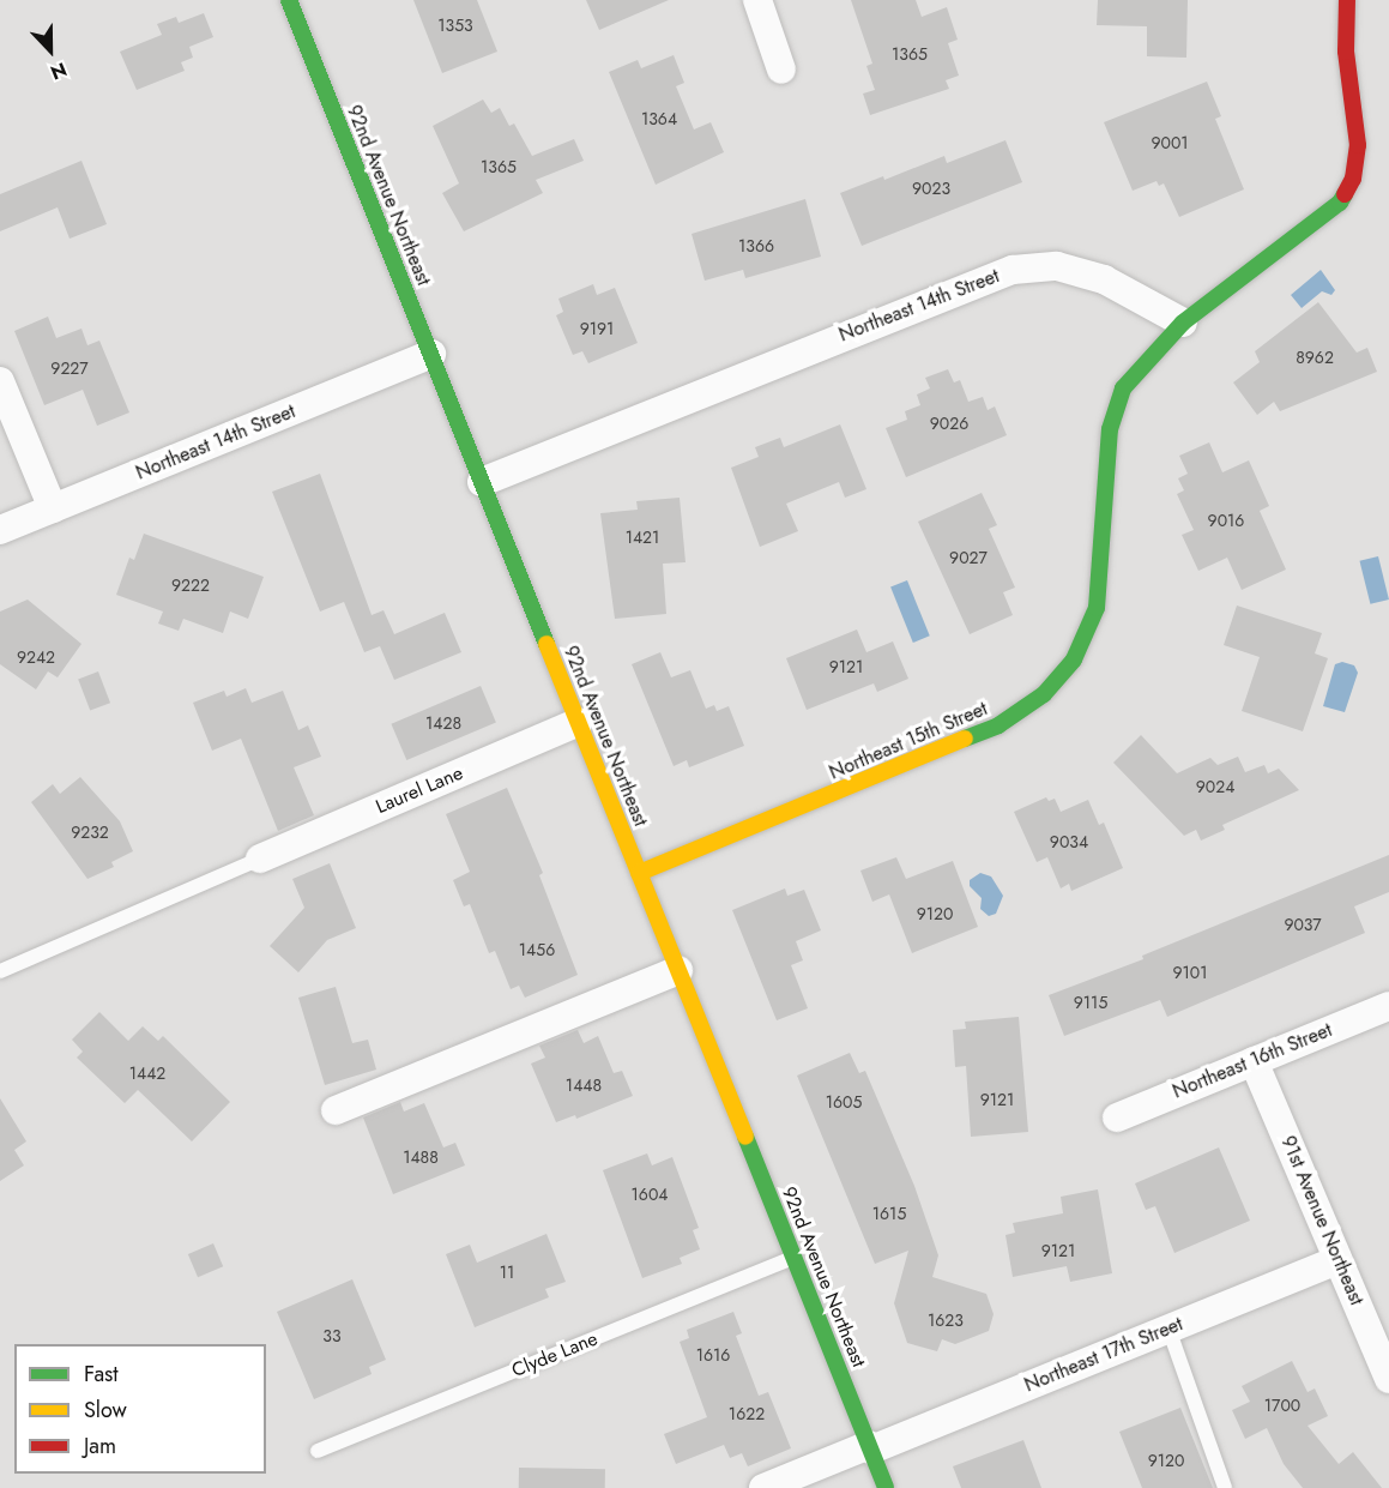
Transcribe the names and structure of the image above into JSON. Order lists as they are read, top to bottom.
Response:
{
  "streets": {
    "main road": ["92nd Avenue Northeast", "Northeast 15th Street"],
    "street": [
      "Northeast 14th Street",
      "Laurel Lane",
      "Northeast 16th Street",
      "91st Avenue Northeast",
      "Northeast 17th Street"
    ],
    "lane": ["Clyde Lane"]
  },
  "crossings": [
    ["92nd Avenue Northeast", "Northeast 14th Street"],
    ["92nd Avenue Northeast", "Northeast 15th Street"],
    ["92nd Avenue Northeast", "Laurel Lane"],
    ["92nd Avenue Northeast", "Clyde Lane"],
    ["92nd Avenue Northeast", "Northeast 17th Street"],
    ["Northeast 14th Street", "Northeast 15th Street"],
    ["Northeast 16th Street", "91st Avenue Northeast"],
    ["91st Avenue Northeast", "Northeast 17th Street"]
  ],
  "house_numbers": [
    "1353",
    "1365",
    "1364",
    "9001",
    "1365",
    "9023",
    "1366",
    "9191",
    "8962",
    "9227",
    "9026",
    "9016",
    "1421",
    "9027",
    "9222",
    "9242",
    "9121",
    "1428",
    "9024",
    "9232",
    "9034",
    "9120",
    "9037",
    "1456",
    "9101",
    "9115",
    "1442",
    "1448",
    "9121",
    "1605",
    "1488",
    "1604",
    "1615",
    "9121",
    "11",
    "1623",
    "33",
    "1616",
    "1700",
    "1622",
    "9120"
  ],
  "legend": ["Fast", "Slow", "Jam"],
  "north": "bottom"
}
